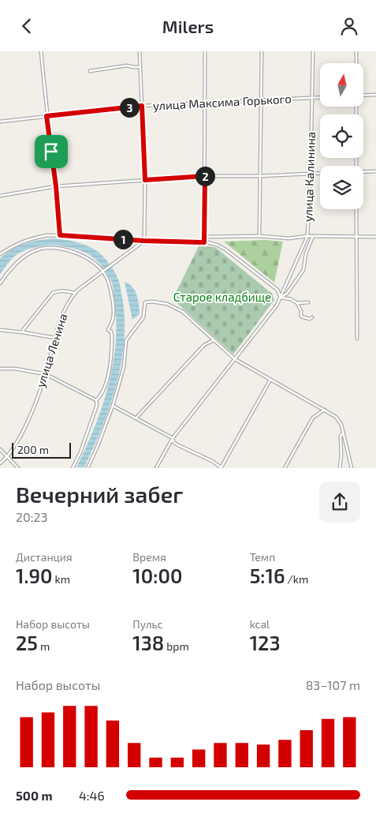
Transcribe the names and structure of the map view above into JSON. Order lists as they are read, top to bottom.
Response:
{
  "streets": {
    "street": ["улица Максима Горького", "улица Калинина", "улица Ленина"]
  },
  "crossings": [
    ["улица Максима Горького", "улица Калинина"]
  ],
  "parks": ["Старое кладбище"],
  "scale_bar": "200 m",
  "north": "top",
  "page": {
    "header": "Milers",
    "pins": ["3", "2", "1"],
    "scale": "200 m",
    "heading": ["Вечерний забег", "20:23"],
    "stats": [
      ["Дистанция", "1.90 km"],
      ["Время", "10:00"],
      ["Темп", "5:16 /km"],
      ["Набор высоты", "25 m"],
      ["Пульс", "138 bpm"],
      ["kcal", "123"]
    ],
    "chart": ["Набор высоты", "83–107 m"],
    "list": [
      {
        "name": "500 m",
        "note": "4:46"
      }
    ]
  }
}
